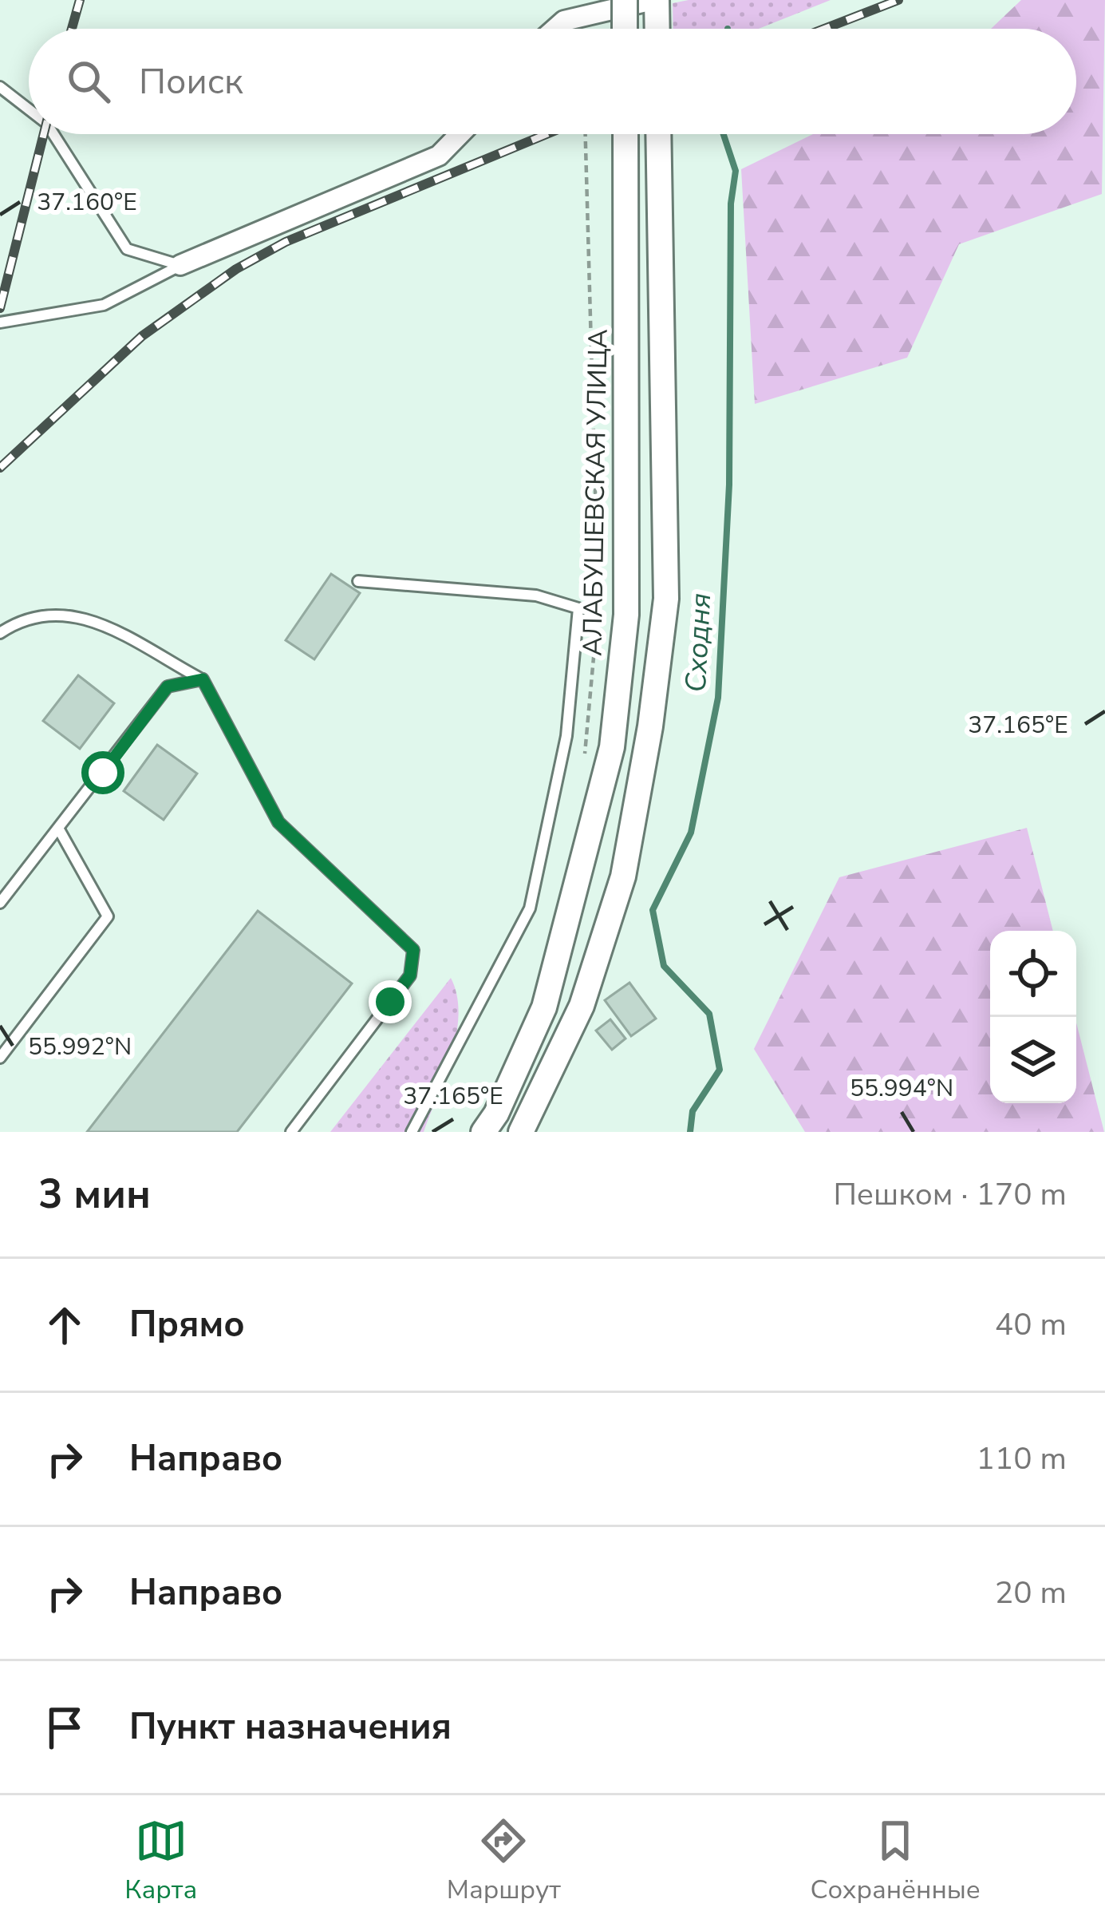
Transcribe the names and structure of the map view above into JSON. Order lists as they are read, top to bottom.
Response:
{
  "streets": {
    "street": ["АЛАБУШЕВСКАЯ УЛИЦА"]
  },
  "water": ["Сходня"],
  "page": {
    "search": "Поиск",
    "heading": ["3 мин", "Пешком · 170 m"],
    "list": [
      ["Прямо", "40 m"],
      ["Направо", "110 m"],
      ["Направо", "20 m"],
      "Пункт назначения"
    ],
    "nav": ["Карта", "Маршрут", "Сохранённые"]
  },
  "coordinates": [
    "37.160°E",
    "37.165°E",
    "55.992°N",
    "55.994°N"
  ]
}
